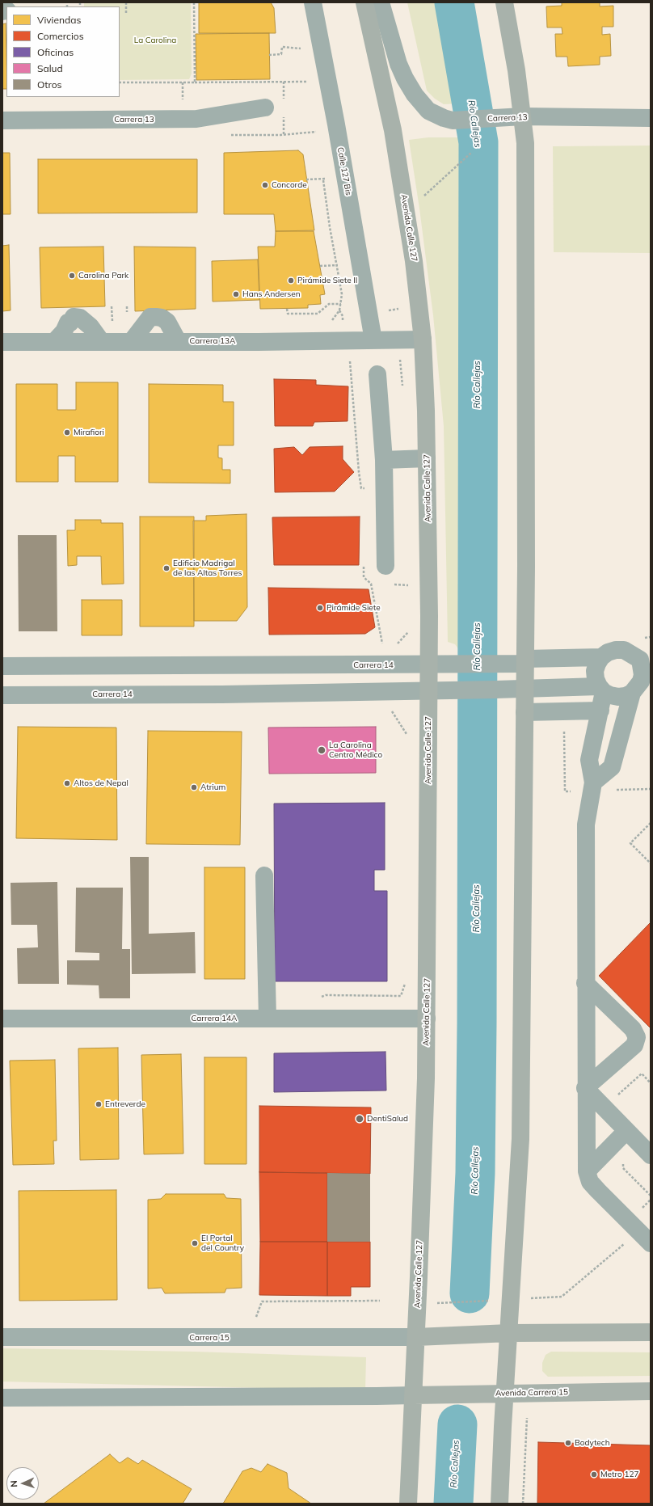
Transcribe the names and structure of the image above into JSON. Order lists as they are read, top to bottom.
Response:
{
  "streets": {
    "main road": ["Avenida Calle 127", "Avenida Carrera 15"],
    "street": [
      "Carrera 13",
      "Calle 127 Bis",
      "Carrera 13A",
      "Carrera 14",
      "Carrera 14A",
      "Carrera 15"
    ]
  },
  "crossings": [
    ["Calle 127 Bis", "Carrera 13A"],
    ["Avenida Calle 127", "Carrera 13A"],
    ["Avenida Calle 127", "Carrera 14"],
    ["Avenida Calle 127", "Carrera 14A"],
    ["Avenida Calle 127", "Carrera 15"],
    ["Avenida Calle 127", "Avenida Carrera 15"]
  ],
  "water": ["Río Callejas"],
  "parks": ["La Carolina"],
  "places": [
    "Concorde",
    "Carolina Park",
    "Pirámide Siete II",
    "Hans Andersen",
    "Mirafiori",
    "Edificio Madrigal de las Altas Torres",
    "Pirámide Siete",
    "La Carolina Centro Médico",
    "Altos de Nepal",
    "Atrium",
    "Entreverde",
    "DentiSalud",
    "El Portal del Country",
    "Bodytech",
    "Metro 127"
  ],
  "legend": [
    "Viviendas",
    "Comercios",
    "Oficinas",
    "Salud",
    "Otros"
  ],
  "north": "left"
}
